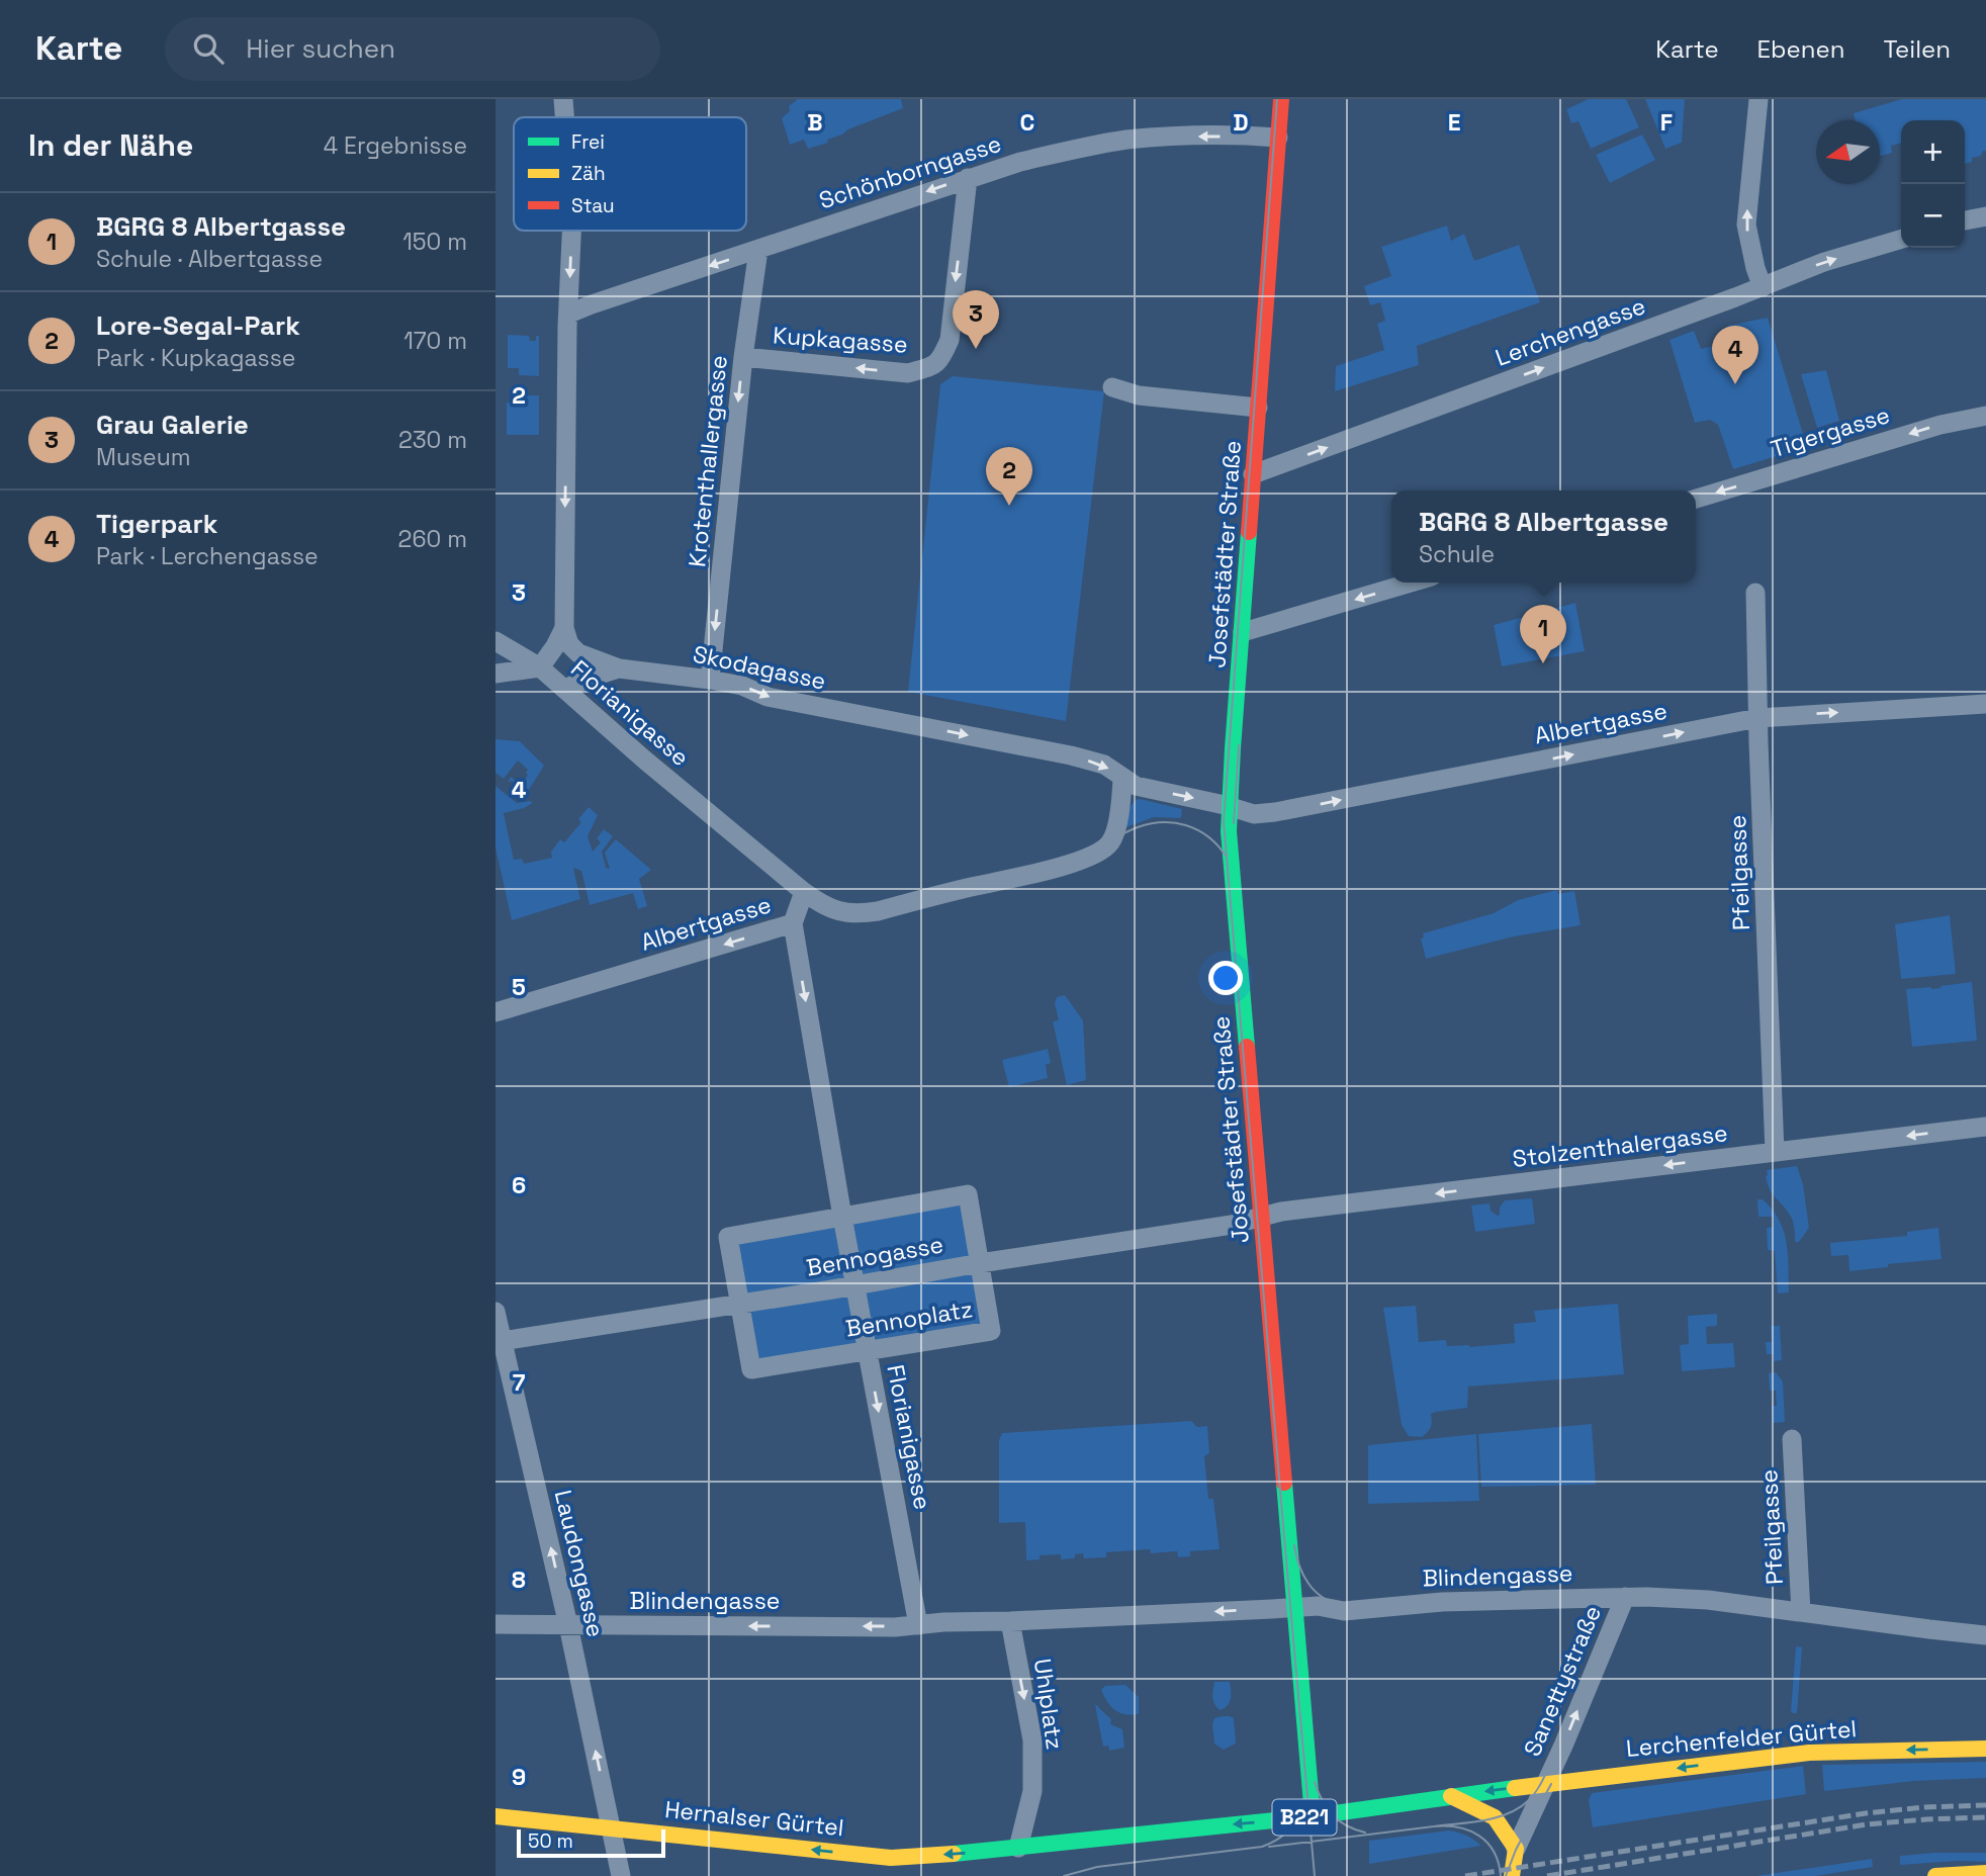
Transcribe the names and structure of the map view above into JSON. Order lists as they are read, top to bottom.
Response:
{
  "streets": {
    "street": [
      "Schönborngasse",
      "Lerchengasse",
      "Kupkagasse",
      "Tigergasse",
      "Krotenthallergasse",
      "Josefstädter Straße",
      "Skodagasse",
      "Florianigasse",
      "Albertgasse",
      "Pfeilgasse",
      "Stolzenthalergasse",
      "Bennogasse",
      "Bennoplatz",
      "Laudongasse",
      "Blindengasse",
      "Sanettystraße",
      "Uhlplatz",
      "Lerchenfelder Gürtel",
      "B221",
      "Hernalser Gürtel"
    ]
  },
  "crossings": [
    ["Schönborngasse", "Kupkagasse"],
    ["Schönborngasse", "Krotenthallergasse"],
    ["Schönborngasse", "Josefstädter Straße"],
    ["Schönborngasse", "Florianigasse"],
    ["Lerchengasse", "Josefstädter Straße"],
    ["Kupkagasse", "Krotenthallergasse"],
    ["Krotenthallergasse", "Skodagasse"],
    ["Josefstädter Straße", "Albertgasse"],
    ["Josefstädter Straße", "Stolzenthalergasse"],
    ["Josefstädter Straße", "Bennogasse"],
    ["Josefstädter Straße", "Blindengasse"],
    ["Josefstädter Straße", "Lerchenfelder Gürtel"],
    ["Skodagasse", "Florianigasse"],
    ["Skodagasse", "Albertgasse"],
    ["Florianigasse", "Albertgasse"],
    ["Florianigasse", "Bennogasse"],
    ["Florianigasse", "Bennoplatz"],
    ["Florianigasse", "Blindengasse"],
    ["Albertgasse", "Pfeilgasse"],
    ["Pfeilgasse", "Stolzenthalergasse"],
    ["Pfeilgasse", "Blindengasse"],
    ["Stolzenthalergasse", "Bennogasse"],
    ["Bennogasse", "Bennoplatz"],
    ["Bennogasse", "Laudongasse"],
    ["Laudongasse", "Blindengasse"],
    ["Laudongasse", "Hernalser Gürtel"],
    ["Blindengasse", "Sanettystraße"],
    ["Blindengasse", "Uhlplatz"],
    ["Sanettystraße", "Lerchenfelder Gürtel"],
    ["Uhlplatz", "Lerchenfelder Gürtel"],
    ["Uhlplatz", "Hernalser Gürtel"],
    ["Lerchenfelder Gürtel", "Hernalser Gürtel"]
  ],
  "one_way": [
    "Schönborngasse",
    "Lerchengasse",
    "Tigergasse",
    "Krotenthallergasse",
    "Skodagasse",
    "Florianigasse",
    "Stolzenthalergasse",
    "Laudongasse",
    "Blindengasse",
    "Sanettystraße",
    "Uhlplatz",
    "Lerchenfelder Gürtel",
    "Hernalser Gürtel"
  ],
  "legend": ["Frei", "Zäh", "Stau"],
  "scale_bar": "50 m",
  "north": "left",
  "page": {
    "header": "Karte",
    "search": "Hier suchen",
    "nav": ["Karte", "Ebenen", "Teilen"],
    "heading": ["In der Nähe", "4 Ergebnisse"],
    "map_buttons": ["+", "−"],
    "list": [
      {
        "mark": "1",
        "name": "BGRG 8 Albertgasse",
        "note": "Schule · Albertgasse",
        "value": "150 m"
      },
      {
        "mark": "2",
        "name": "Lore-Segal-Park",
        "note": "Park · Kupkagasse",
        "value": "170 m"
      },
      {
        "mark": "3",
        "name": "Grau Galerie",
        "note": "Museum",
        "value": "230 m"
      },
      {
        "mark": "4",
        "name": "Tigerpark",
        "note": "Park · Lerchengasse",
        "value": "260 m"
      }
    ],
    "pins": [
      "3",
      "4",
      "2",
      "1"
    ],
    "popup": ["BGRG 8 Albertgasse", "Schule"],
    "scale": "50 m"
  },
  "grid": {
    "columns": [
      "B",
      "C",
      "D",
      "E",
      "F"
    ],
    "rows": [
      "2",
      "3",
      "4",
      "5",
      "6",
      "7",
      "8",
      "9"
    ]
  }
}
